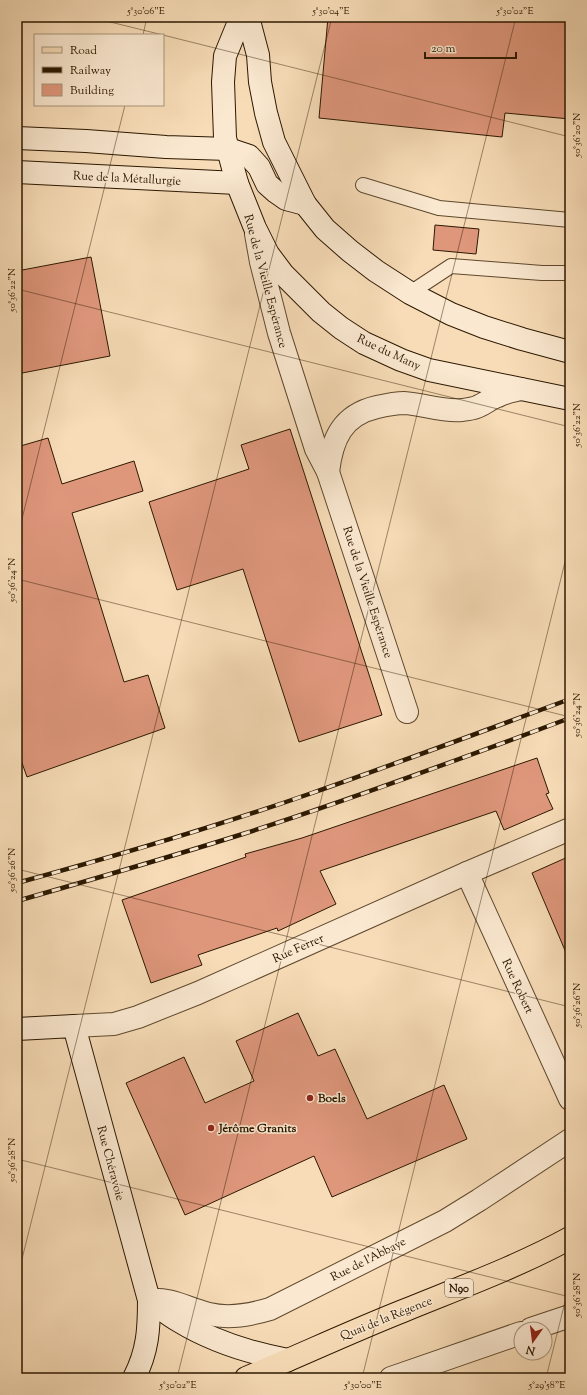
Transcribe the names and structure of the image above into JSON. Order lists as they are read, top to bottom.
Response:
{
  "streets": {
    "main road": ["N90", "Quai de la Régence"],
    "street": [
      "Rue de la Métallurgie",
      "Rue de la Vieille Espérance",
      "Rue du Many",
      "Rue Ferrer",
      "Rue Robert",
      "Rue Chéravoie",
      "Rue de l'Abbaye"
    ]
  },
  "crossings": [
    ["Rue de la Métallurgie", "Rue de la Vieille Espérance"],
    ["Rue de la Vieille Espérance", "Rue du Many"],
    ["Rue Ferrer", "Rue Robert"],
    ["Rue Ferrer", "Rue Chéravoie"],
    ["Rue Chéravoie", "Rue de l'Abbaye"]
  ],
  "places": ["Boels", "Jérôme Granits"],
  "legend": ["Road", "Railway", "Building"],
  "scale_bar": "20 m",
  "north": "bottom",
  "coordinates": [
    "5°30'06\"E",
    "5°30'04\"E",
    "5°30'02\"E",
    "50°36'20\"N",
    "50°36'22\"N",
    "50°36'24\"N",
    "50°36'26\"N",
    "50°36'28\"N",
    "5°30'00\"E",
    "5°29'58\"E"
  ]
}
